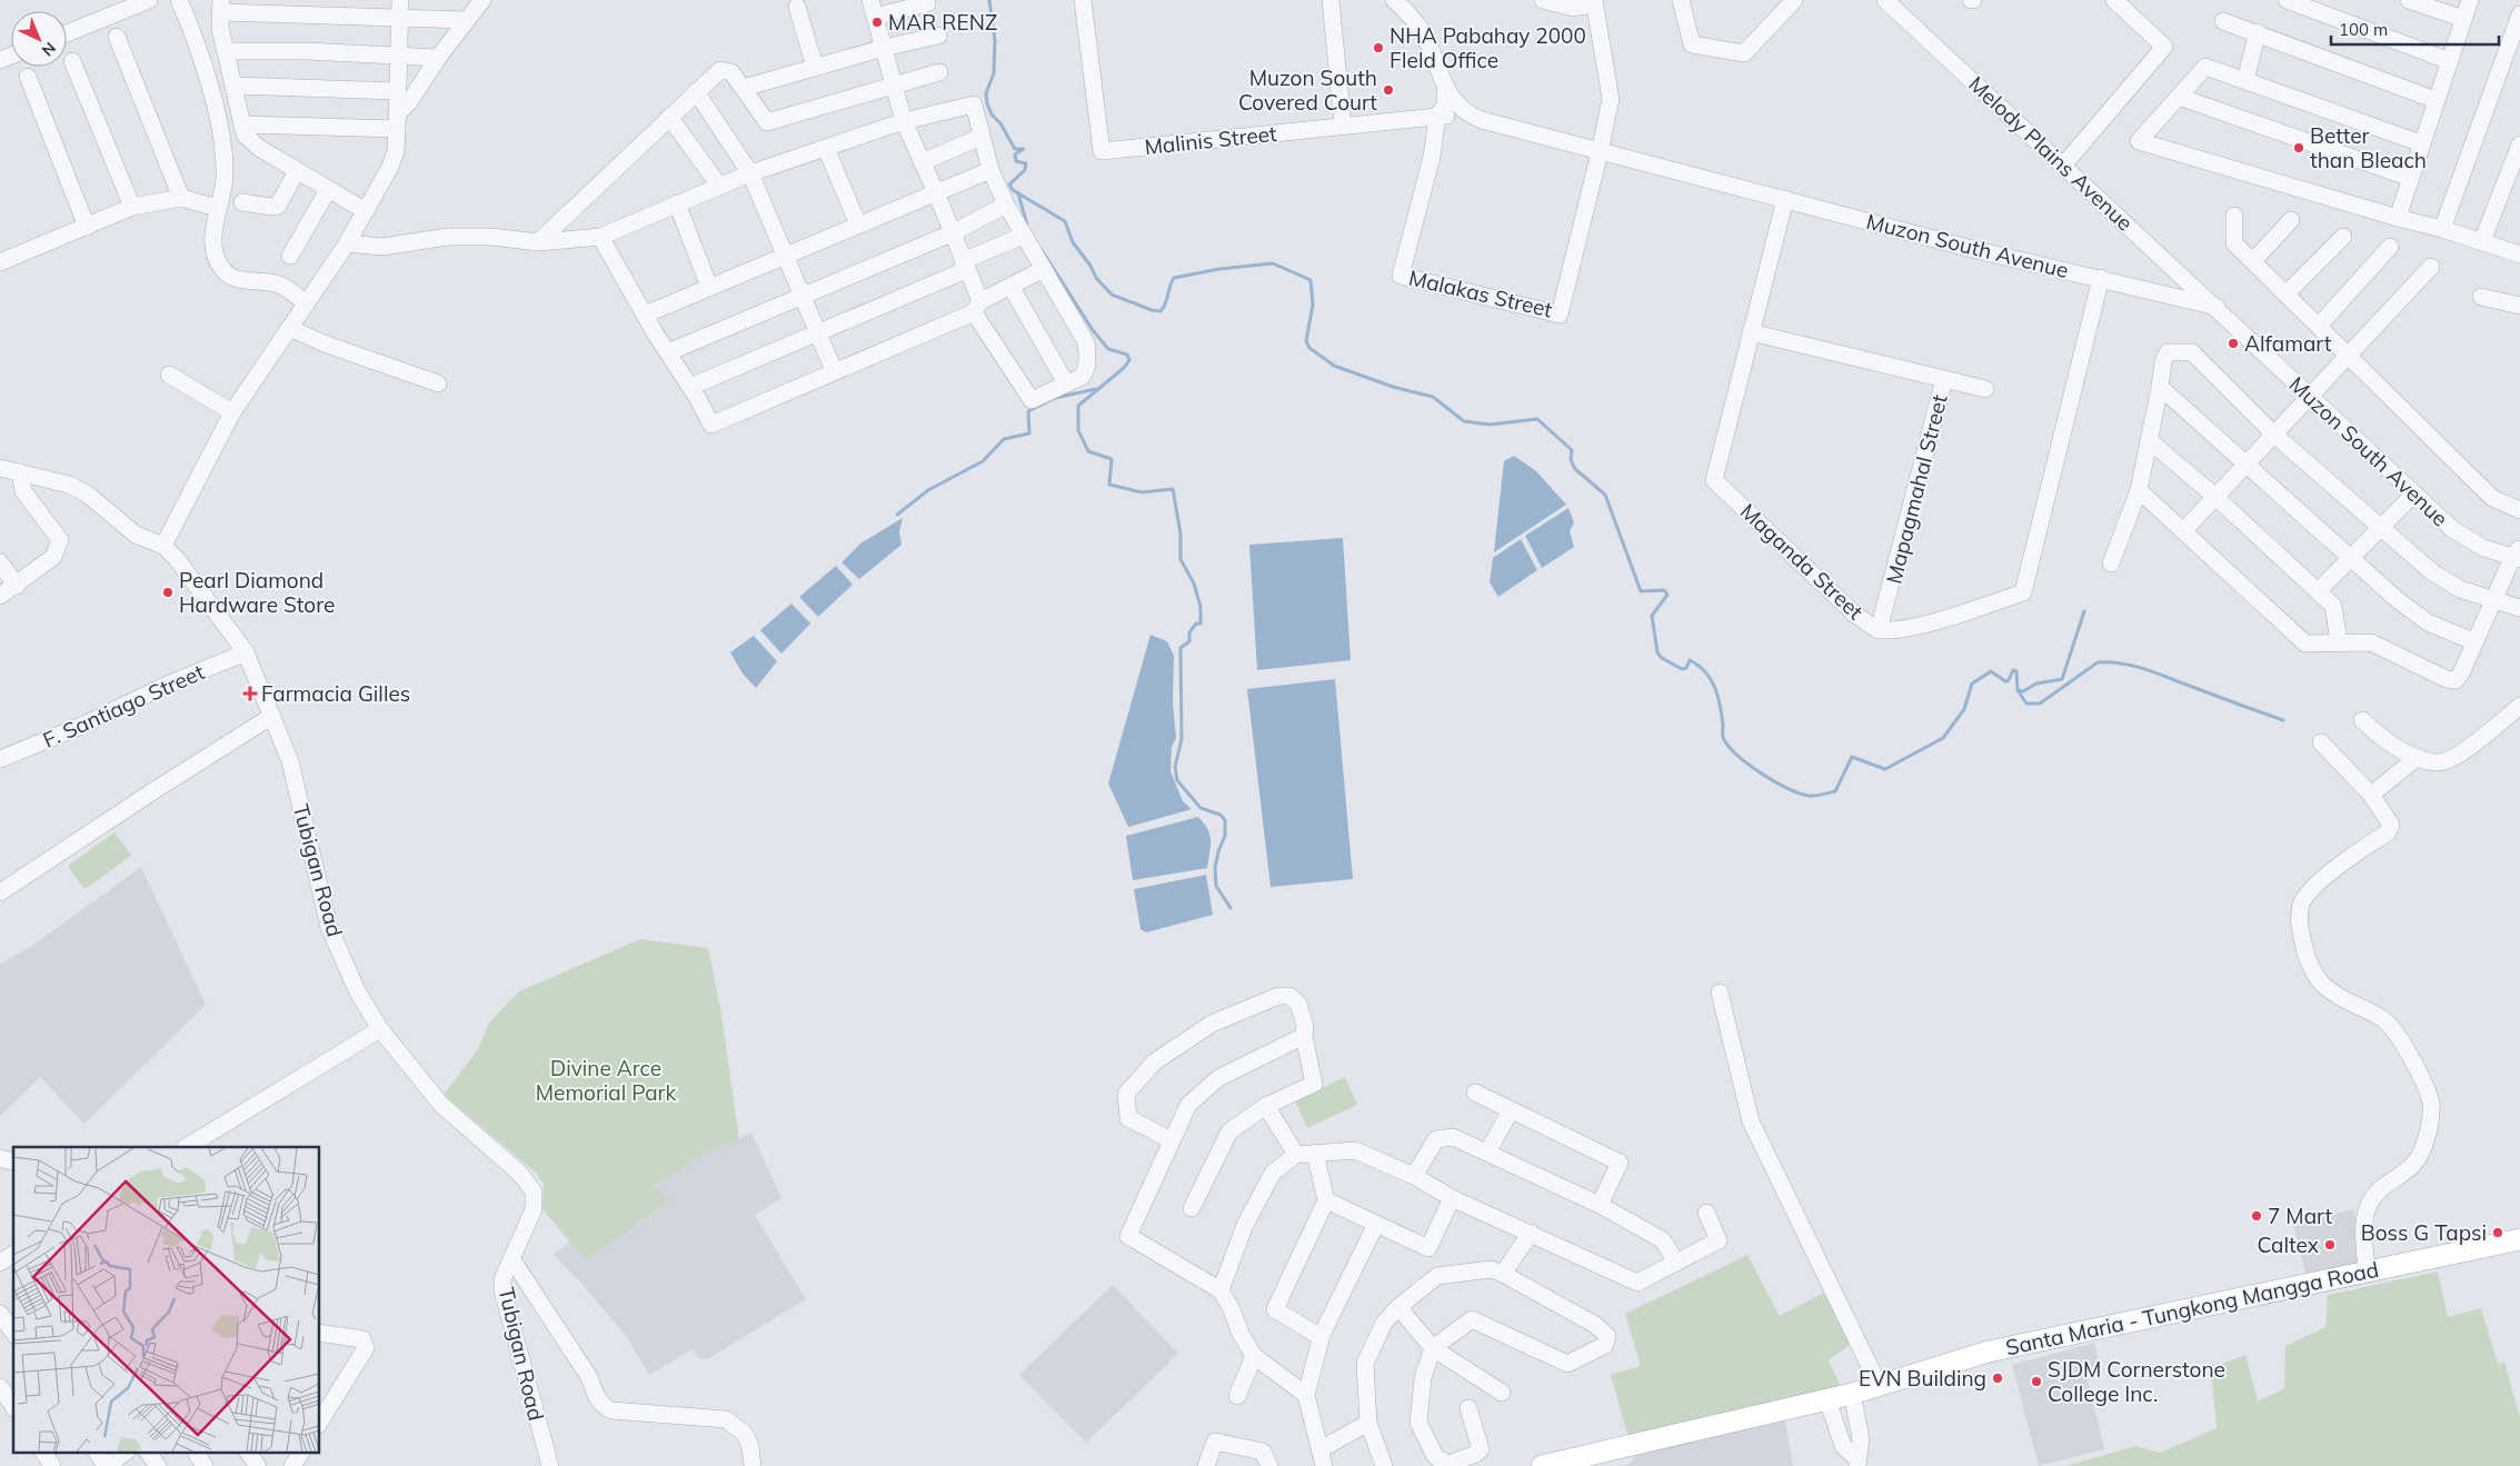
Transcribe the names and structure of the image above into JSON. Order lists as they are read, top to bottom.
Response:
{
  "streets": {
    "main road": ["Santa Maria - Tungkong Mangga Road"],
    "street": [
      "Malinis Street",
      "Melody Plains Avenue",
      "Muzon South Avenue",
      "Malakas Street",
      "Mapagmahal Street",
      "Maganda Street",
      "F. Santiago Street",
      "Tubigan Road"
    ]
  },
  "crossings": [
    ["Malinis Street", "Muzon South Avenue"],
    ["Malinis Street", "Malakas Street"],
    ["Melody Plains Avenue", "Muzon South Avenue"],
    ["Muzon South Avenue", "Malakas Street"],
    ["Muzon South Avenue", "Maganda Street"],
    ["Mapagmahal Street", "Maganda Street"],
    ["F. Santiago Street", "Tubigan Road"]
  ],
  "parks": ["Divine Arce Memorial Park"],
  "places": {
    "other": [
      "MAR RENZ",
      "NHA Pabahay 2000 FIeld Office",
      "Muzon South Covered Court",
      "Better than Bleach",
      "Alfamart",
      "Pearl Diamond Hardware Store",
      "7 Mart",
      "Boss G Tapsi",
      "Caltex",
      "EVN Building",
      "SJDM Cornerstone College Inc."
    ],
    "health": ["Farmacia Gilles"]
  },
  "scale_bar": "100 m",
  "north": "bottom right"
}
